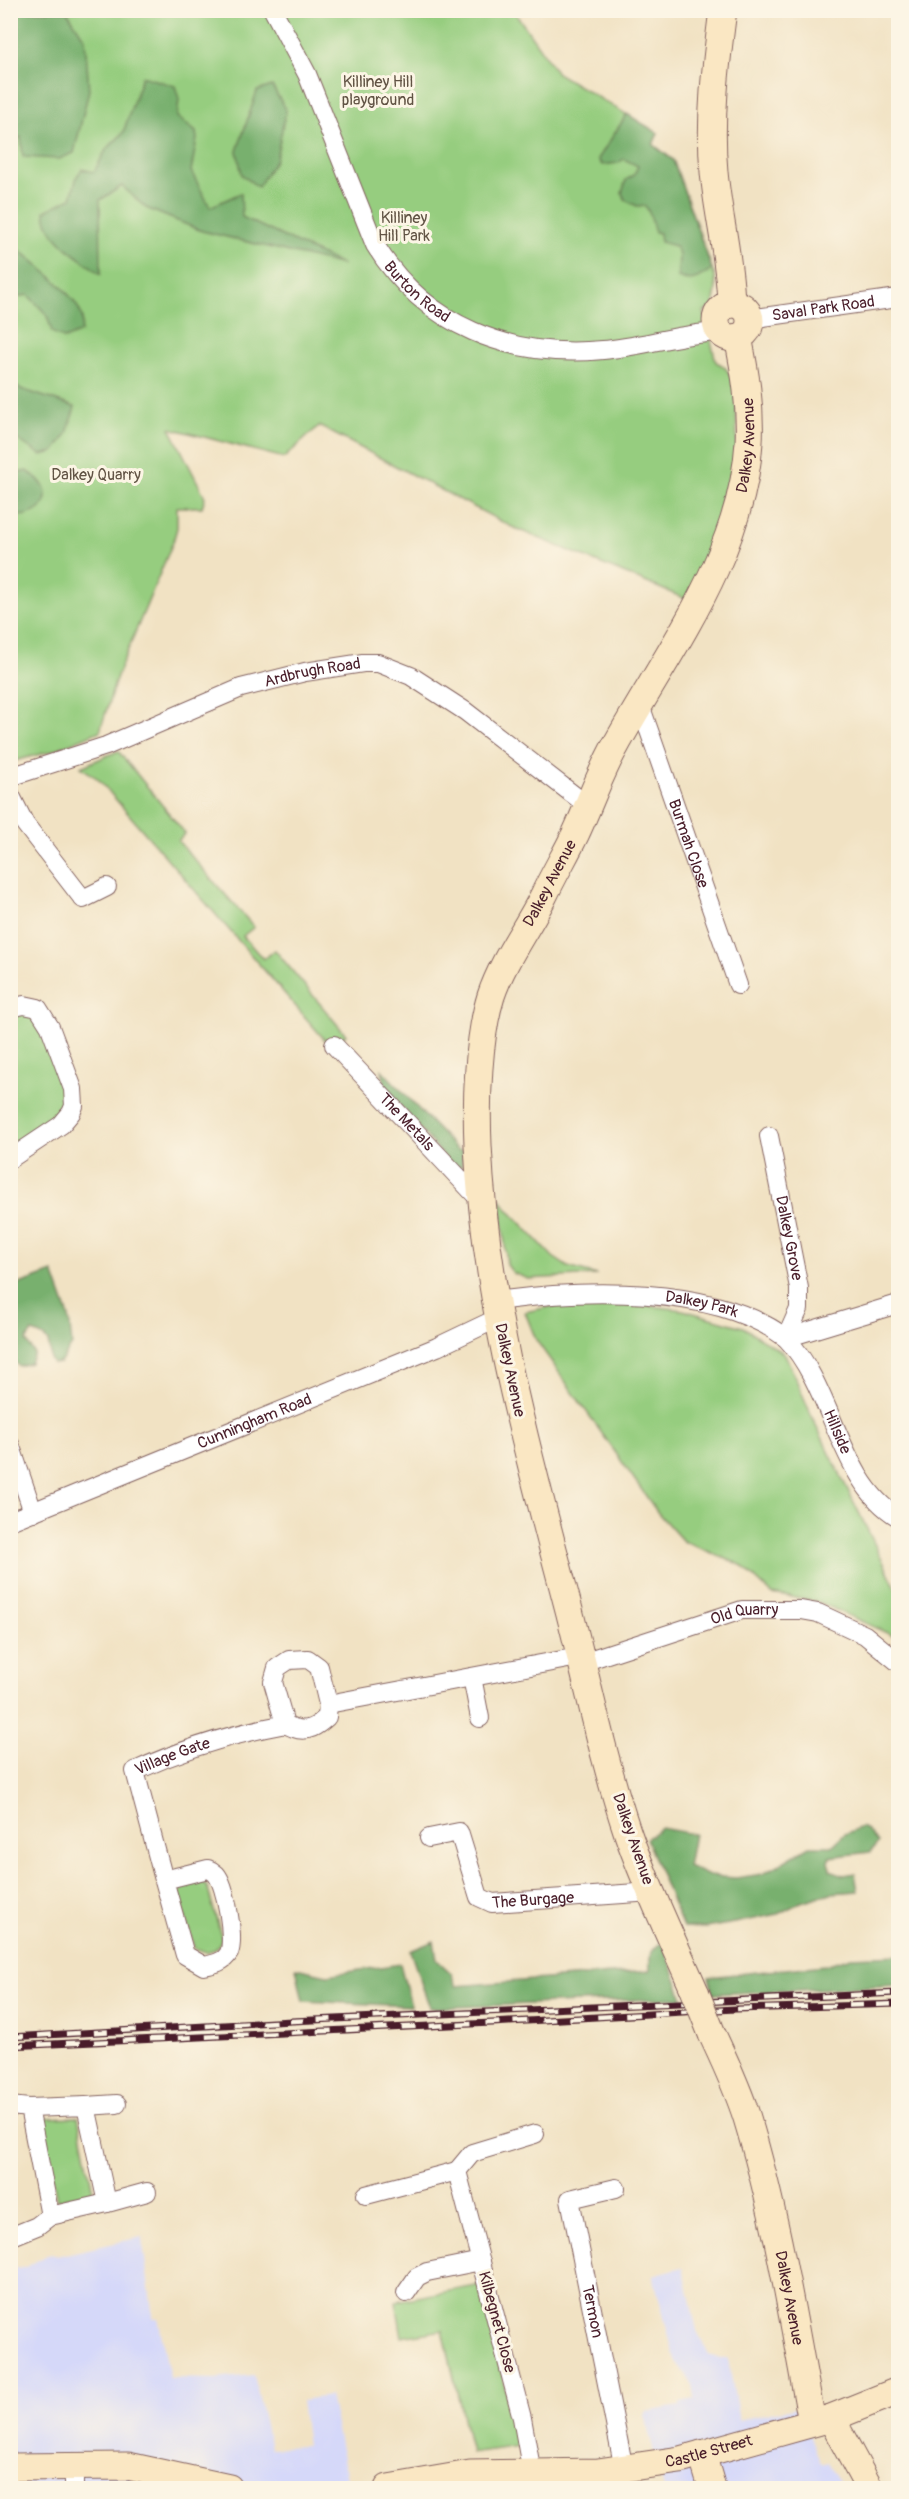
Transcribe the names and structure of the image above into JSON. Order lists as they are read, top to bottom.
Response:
{
  "streets": {
    "street": [
      "Burton Road",
      "Saval Park Road",
      "Dalkey Avenue",
      "Ardbrugh Road",
      "Burmah Close",
      "The Metals",
      "Dalkey Grove",
      "Dalkey Park",
      "Cunningham Road",
      "Hillside",
      "Old Quarry",
      "Village Gate",
      "The Burgage",
      "Termon",
      "Kilbegnet Close",
      "Castle Street"
    ]
  },
  "crossings": [
    ["Burton Road", "Saval Park Road"],
    ["Burton Road", "Dalkey Avenue"],
    ["Saval Park Road", "Dalkey Avenue"],
    ["Dalkey Avenue", "Ardbrugh Road"],
    ["Dalkey Avenue", "Burmah Close"],
    ["Dalkey Avenue", "The Metals"],
    ["Dalkey Avenue", "Dalkey Park"],
    ["Dalkey Avenue", "Cunningham Road"],
    ["Dalkey Avenue", "Old Quarry"],
    ["Dalkey Avenue", "The Burgage"],
    ["Dalkey Avenue", "Castle Street"],
    ["Dalkey Grove", "Dalkey Park"],
    ["Dalkey Grove", "Hillside"],
    ["Dalkey Park", "Cunningham Road"],
    ["Dalkey Park", "Hillside"],
    ["Termon", "Castle Street"],
    ["Kilbegnet Close", "Castle Street"]
  ],
  "parks": ["Killiney Hill playground", "Killiney Hill Park", "Dalkey Quarry"]
}
